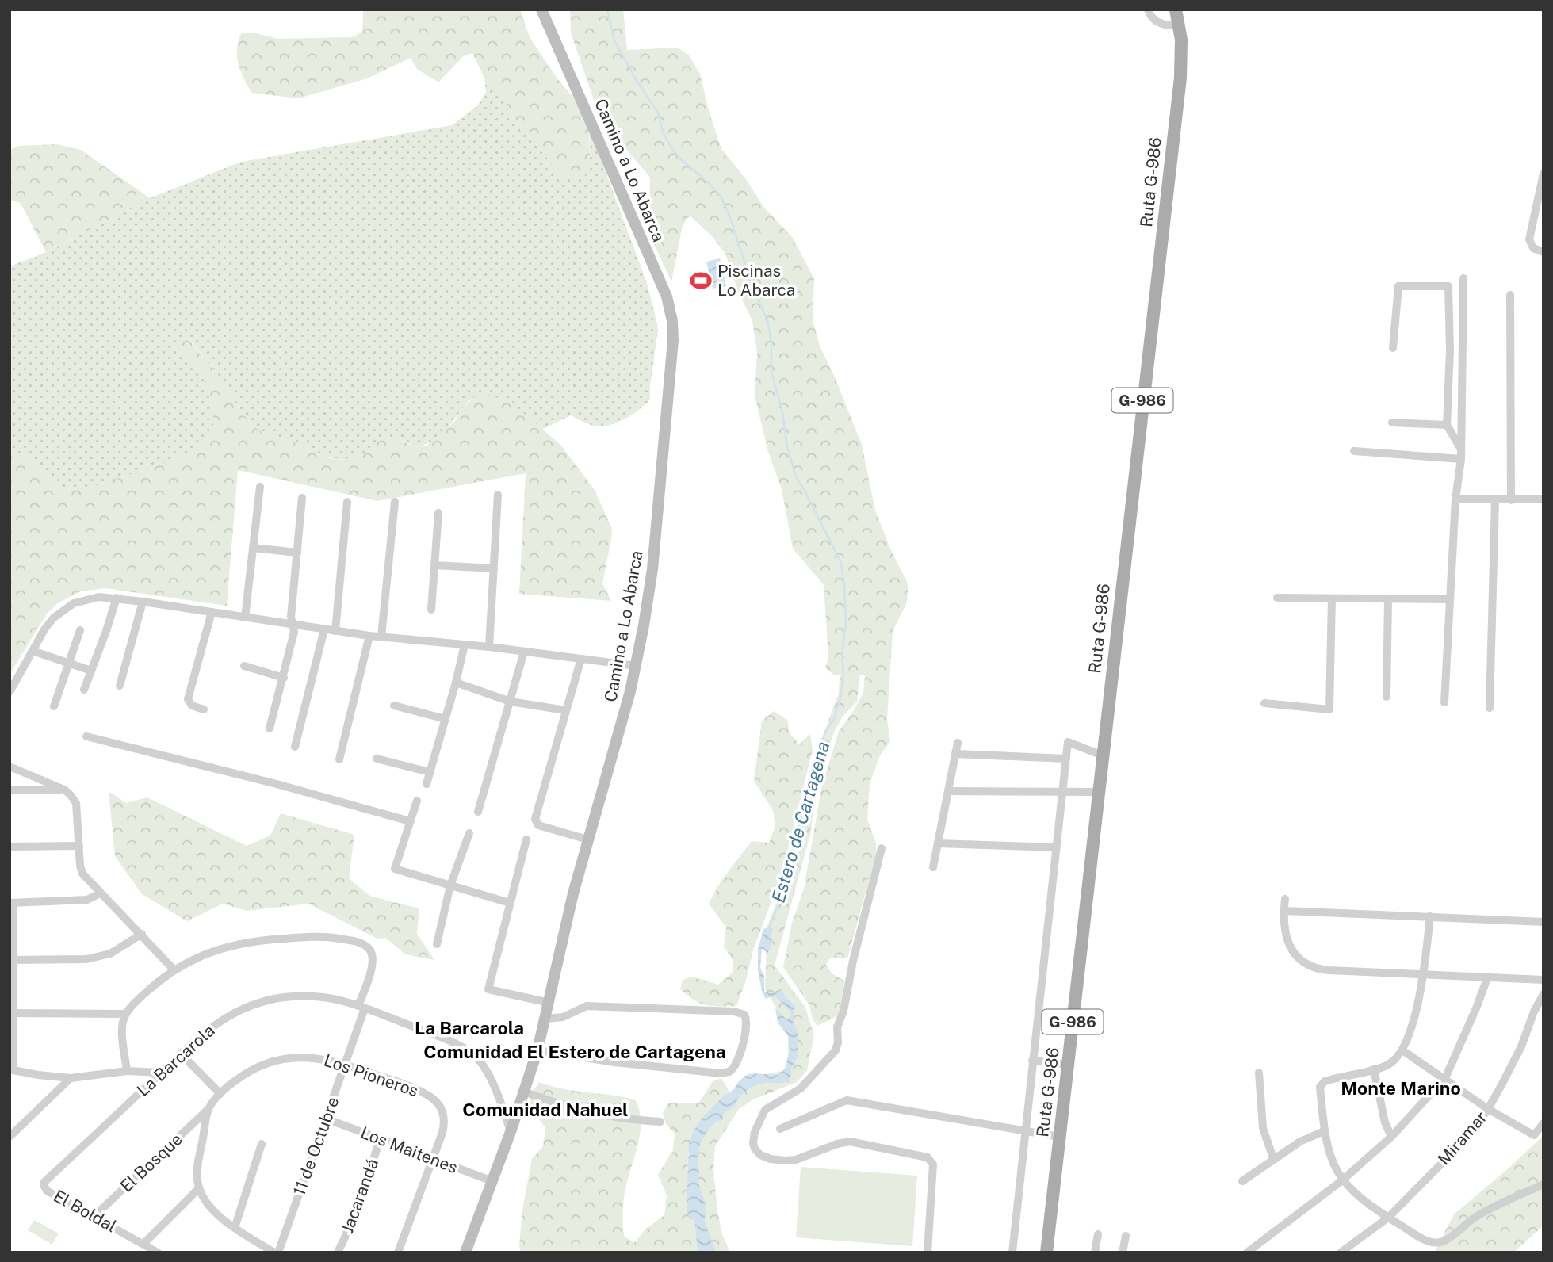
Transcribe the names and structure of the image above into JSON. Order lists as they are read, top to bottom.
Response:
{
  "streets": {
    "main road": ["Camino a Lo Abarca", "Ruta G-986", "G-986"],
    "street": [
      "La Barcarola",
      "Los Pioneros",
      "Miramar",
      "11 de Octubre",
      "Los Maitenes",
      "El Bosque",
      "Jacarandá",
      "El Boldal"
    ]
  },
  "crossings": [
    ["Camino a Lo Abarca", "La Barcarola"],
    ["Camino a Lo Abarca", "Los Maitenes"],
    ["La Barcarola", "11 de Octubre"],
    ["La Barcarola", "El Boldal"],
    ["Los Pioneros", "11 de Octubre"],
    ["Los Pioneros", "Los Maitenes"],
    ["Los Pioneros", "El Bosque"],
    ["11 de Octubre", "Los Maitenes"],
    ["Los Maitenes", "Jacarandá"],
    ["El Bosque", "El Boldal"]
  ],
  "districts": [
    "La Barcarola",
    "Comunidad El Estero de Cartagena",
    "Monte Marino",
    "Comunidad Nahuel"
  ],
  "water": ["Estero de Cartagena"],
  "places": {
    "sports": ["Piscinas Lo Abarca"]
  }
}
